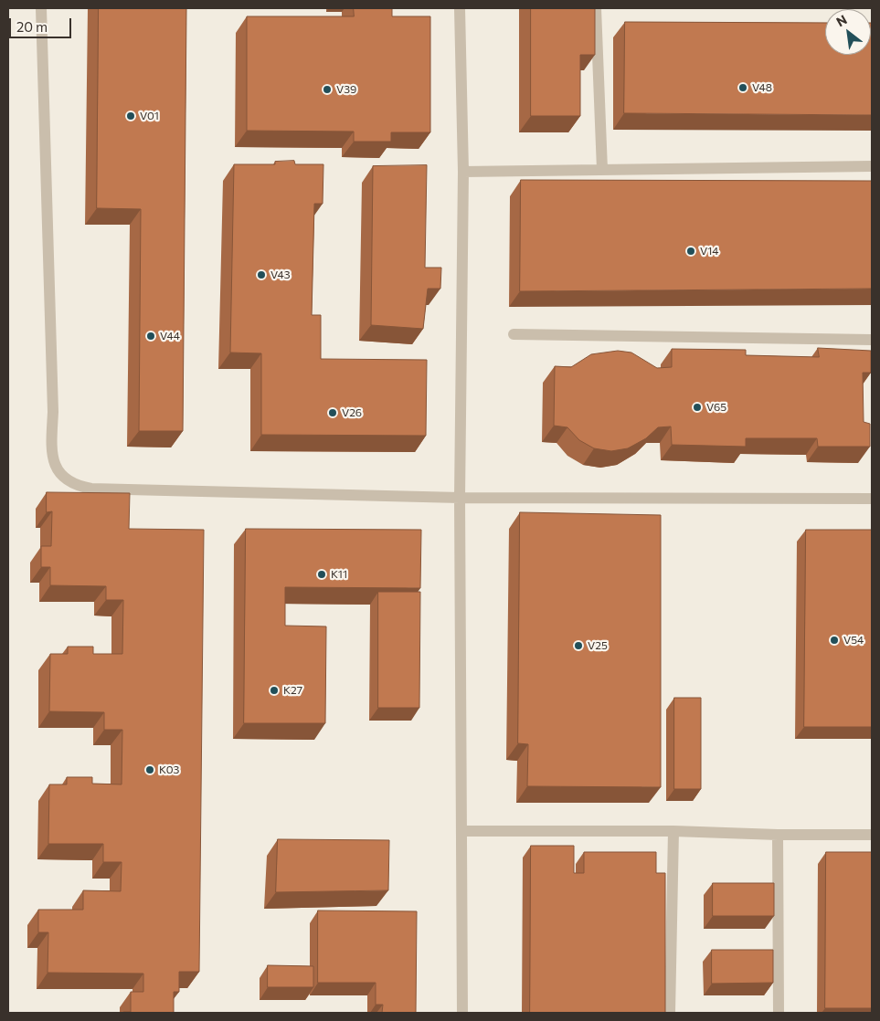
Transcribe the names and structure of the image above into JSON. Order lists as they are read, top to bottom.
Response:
{
  "places": [
    "V48",
    "V39",
    "V01",
    "V14",
    "V43",
    "V44",
    "V65",
    "V26",
    "K11",
    "V54",
    "V25",
    "K27",
    "K03"
  ],
  "scale_bar": "20 m",
  "north": "top left"
}
